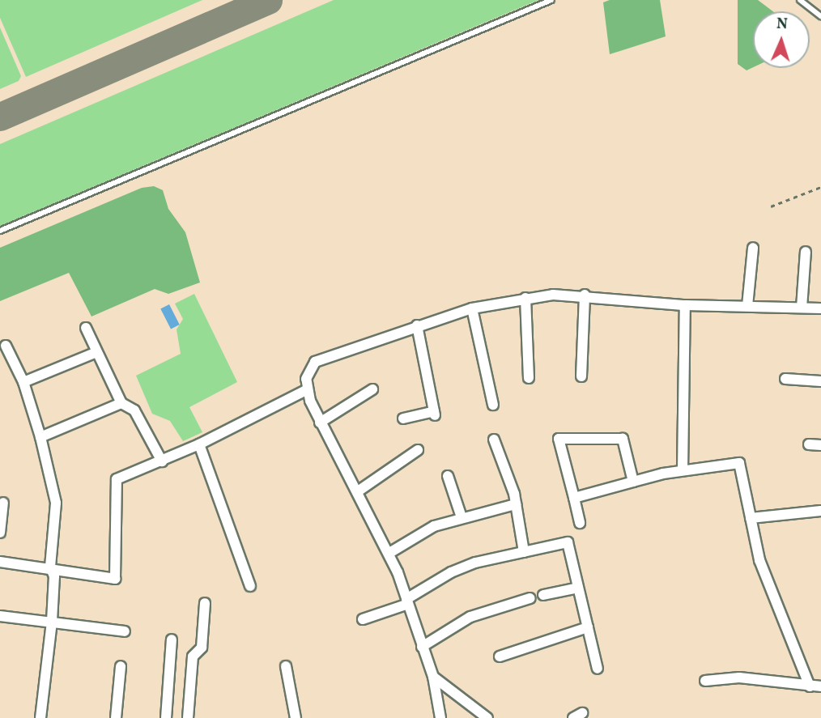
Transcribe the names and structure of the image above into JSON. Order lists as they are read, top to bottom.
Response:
{
  "north": "top"
}
